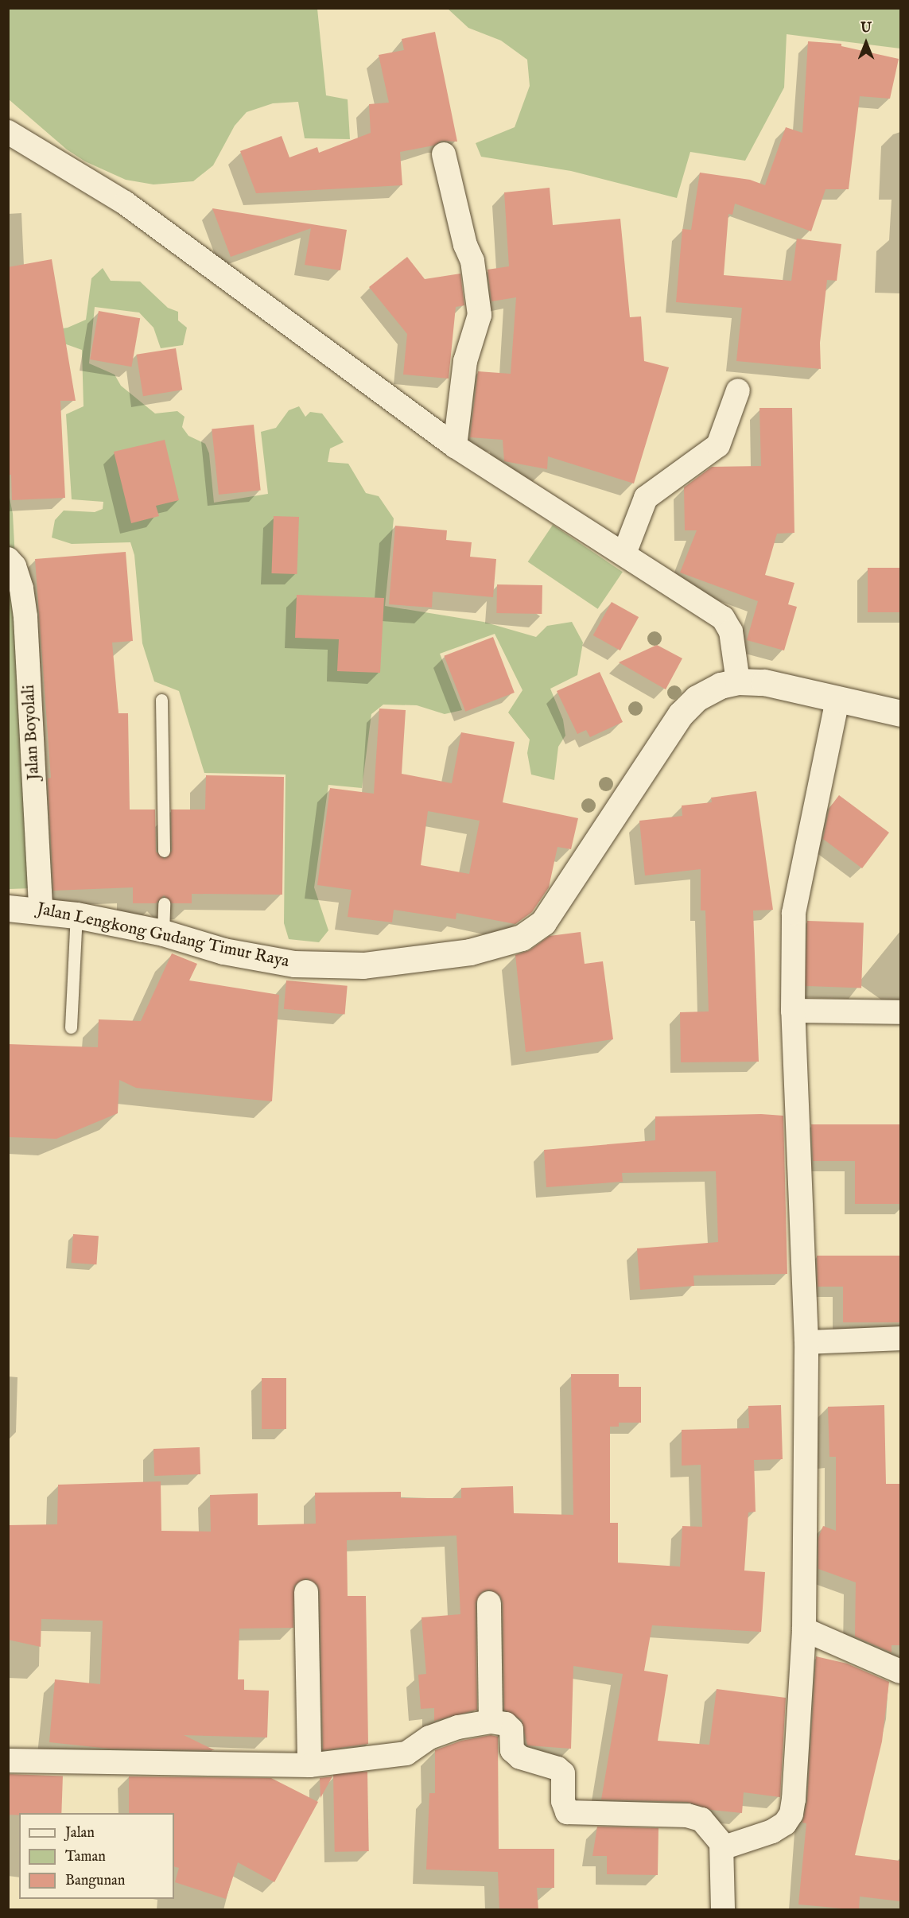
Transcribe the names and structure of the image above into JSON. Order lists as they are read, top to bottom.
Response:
{
  "streets": {
    "street": ["Jalan Boyolali", "Jalan Lengkong Gudang Timur Raya"]
  },
  "crossings": [
    ["Jalan Boyolali", "Jalan Lengkong Gudang Timur Raya"]
  ],
  "legend": ["Jalan", "Taman", "Bangunan"],
  "north": "top"
}
